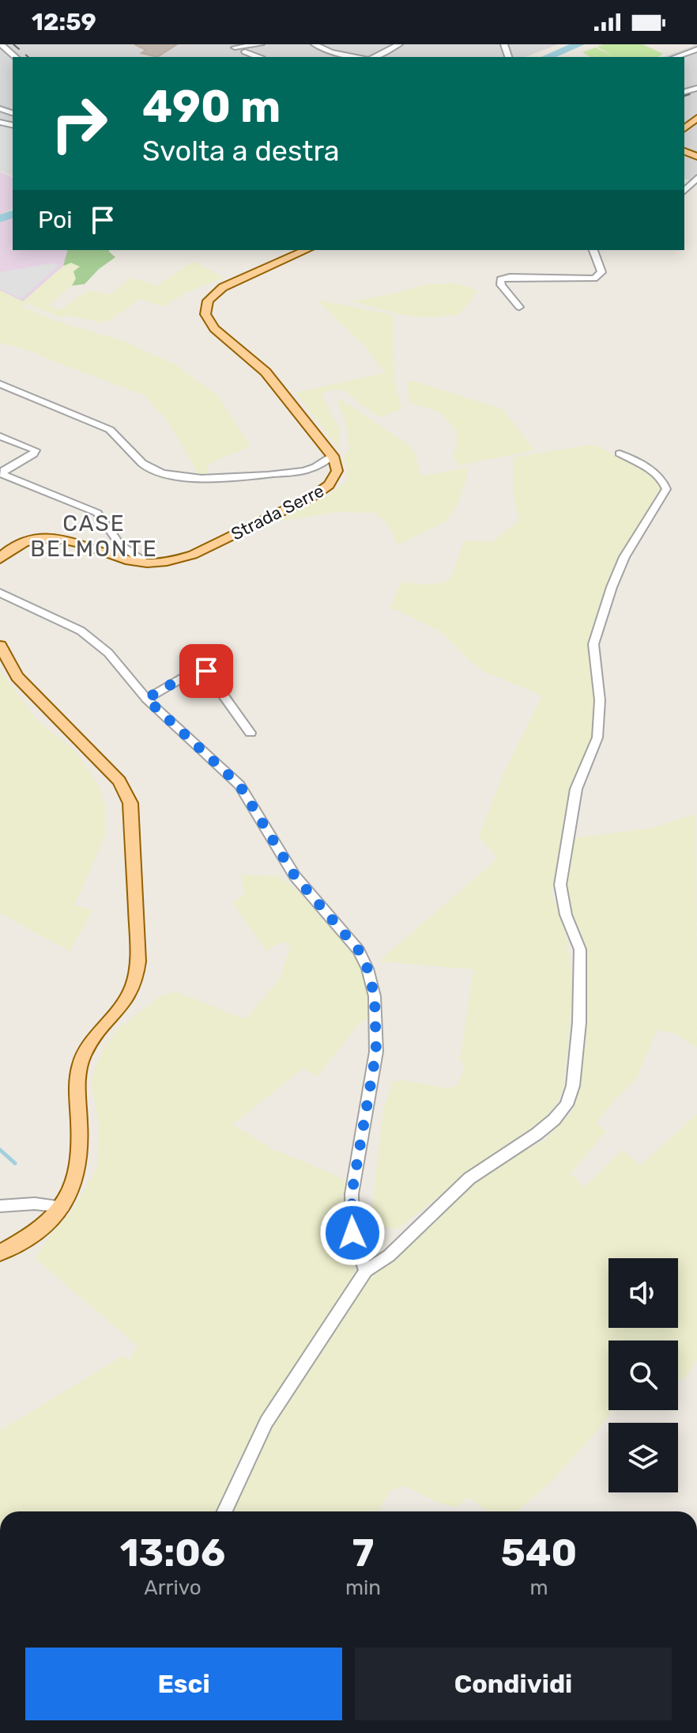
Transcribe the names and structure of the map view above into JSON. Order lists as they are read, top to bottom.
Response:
{
  "streets": {
    "main road": ["Strada Serre"]
  },
  "districts": ["CASE BELMONTE"],
  "page": {
    "status": "12:59",
    "turn": ["490 m", "Svolta a destra"],
    "then": "Poi",
    "eta": [
      "13:06",
      "Arrivo",
      "7",
      "min",
      "540",
      "m"
    ],
    "buttons": ["Esci", "Condividi"]
  }
}
